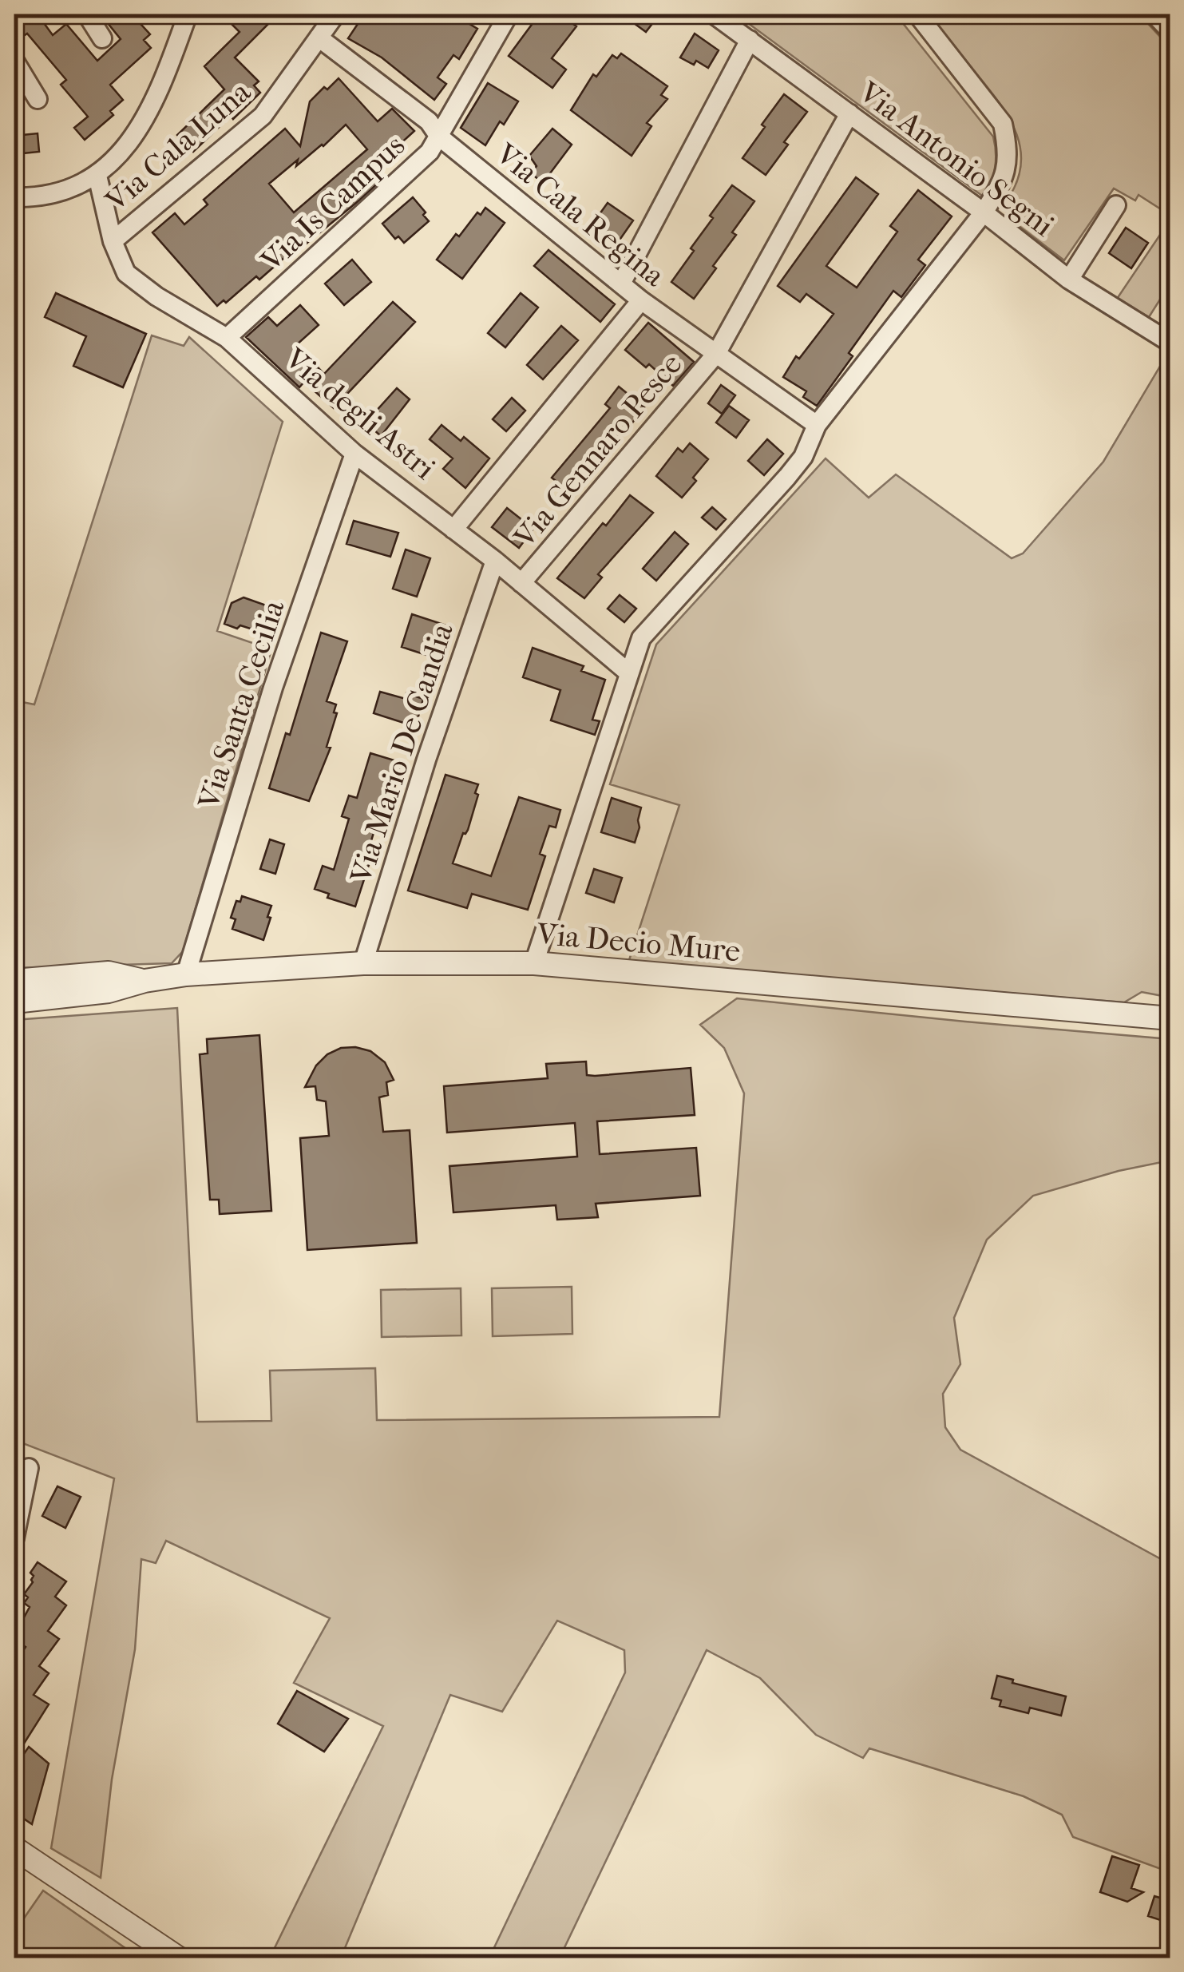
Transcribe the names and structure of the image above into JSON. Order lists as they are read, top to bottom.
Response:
{
  "streets": {
    "street": [
      "Via Cala Luna",
      "Via Antonio Segni",
      "Via Is Campus",
      "Via Cala Regina",
      "Via degli Astri",
      "Via Gennaro Pesce",
      "Via Santa Cecilia",
      "Via Mario De Candia",
      "Via Decio Mure"
    ]
  },
  "crossings": [
    ["Via Cala Luna", "Via Cala Regina"],
    ["Via Cala Luna", "Via degli Astri"],
    ["Via Antonio Segni", "Via Gennaro Pesce"],
    ["Via Is Campus", "Via Cala Regina"],
    ["Via Is Campus", "Via degli Astri"],
    ["Via Cala Regina", "Via Gennaro Pesce"],
    ["Via degli Astri", "Via Gennaro Pesce"],
    ["Via degli Astri", "Via Santa Cecilia"],
    ["Via degli Astri", "Via Mario De Candia"],
    ["Via Santa Cecilia", "Via Decio Mure"],
    ["Via Mario De Candia", "Via Decio Mure"]
  ]
}
